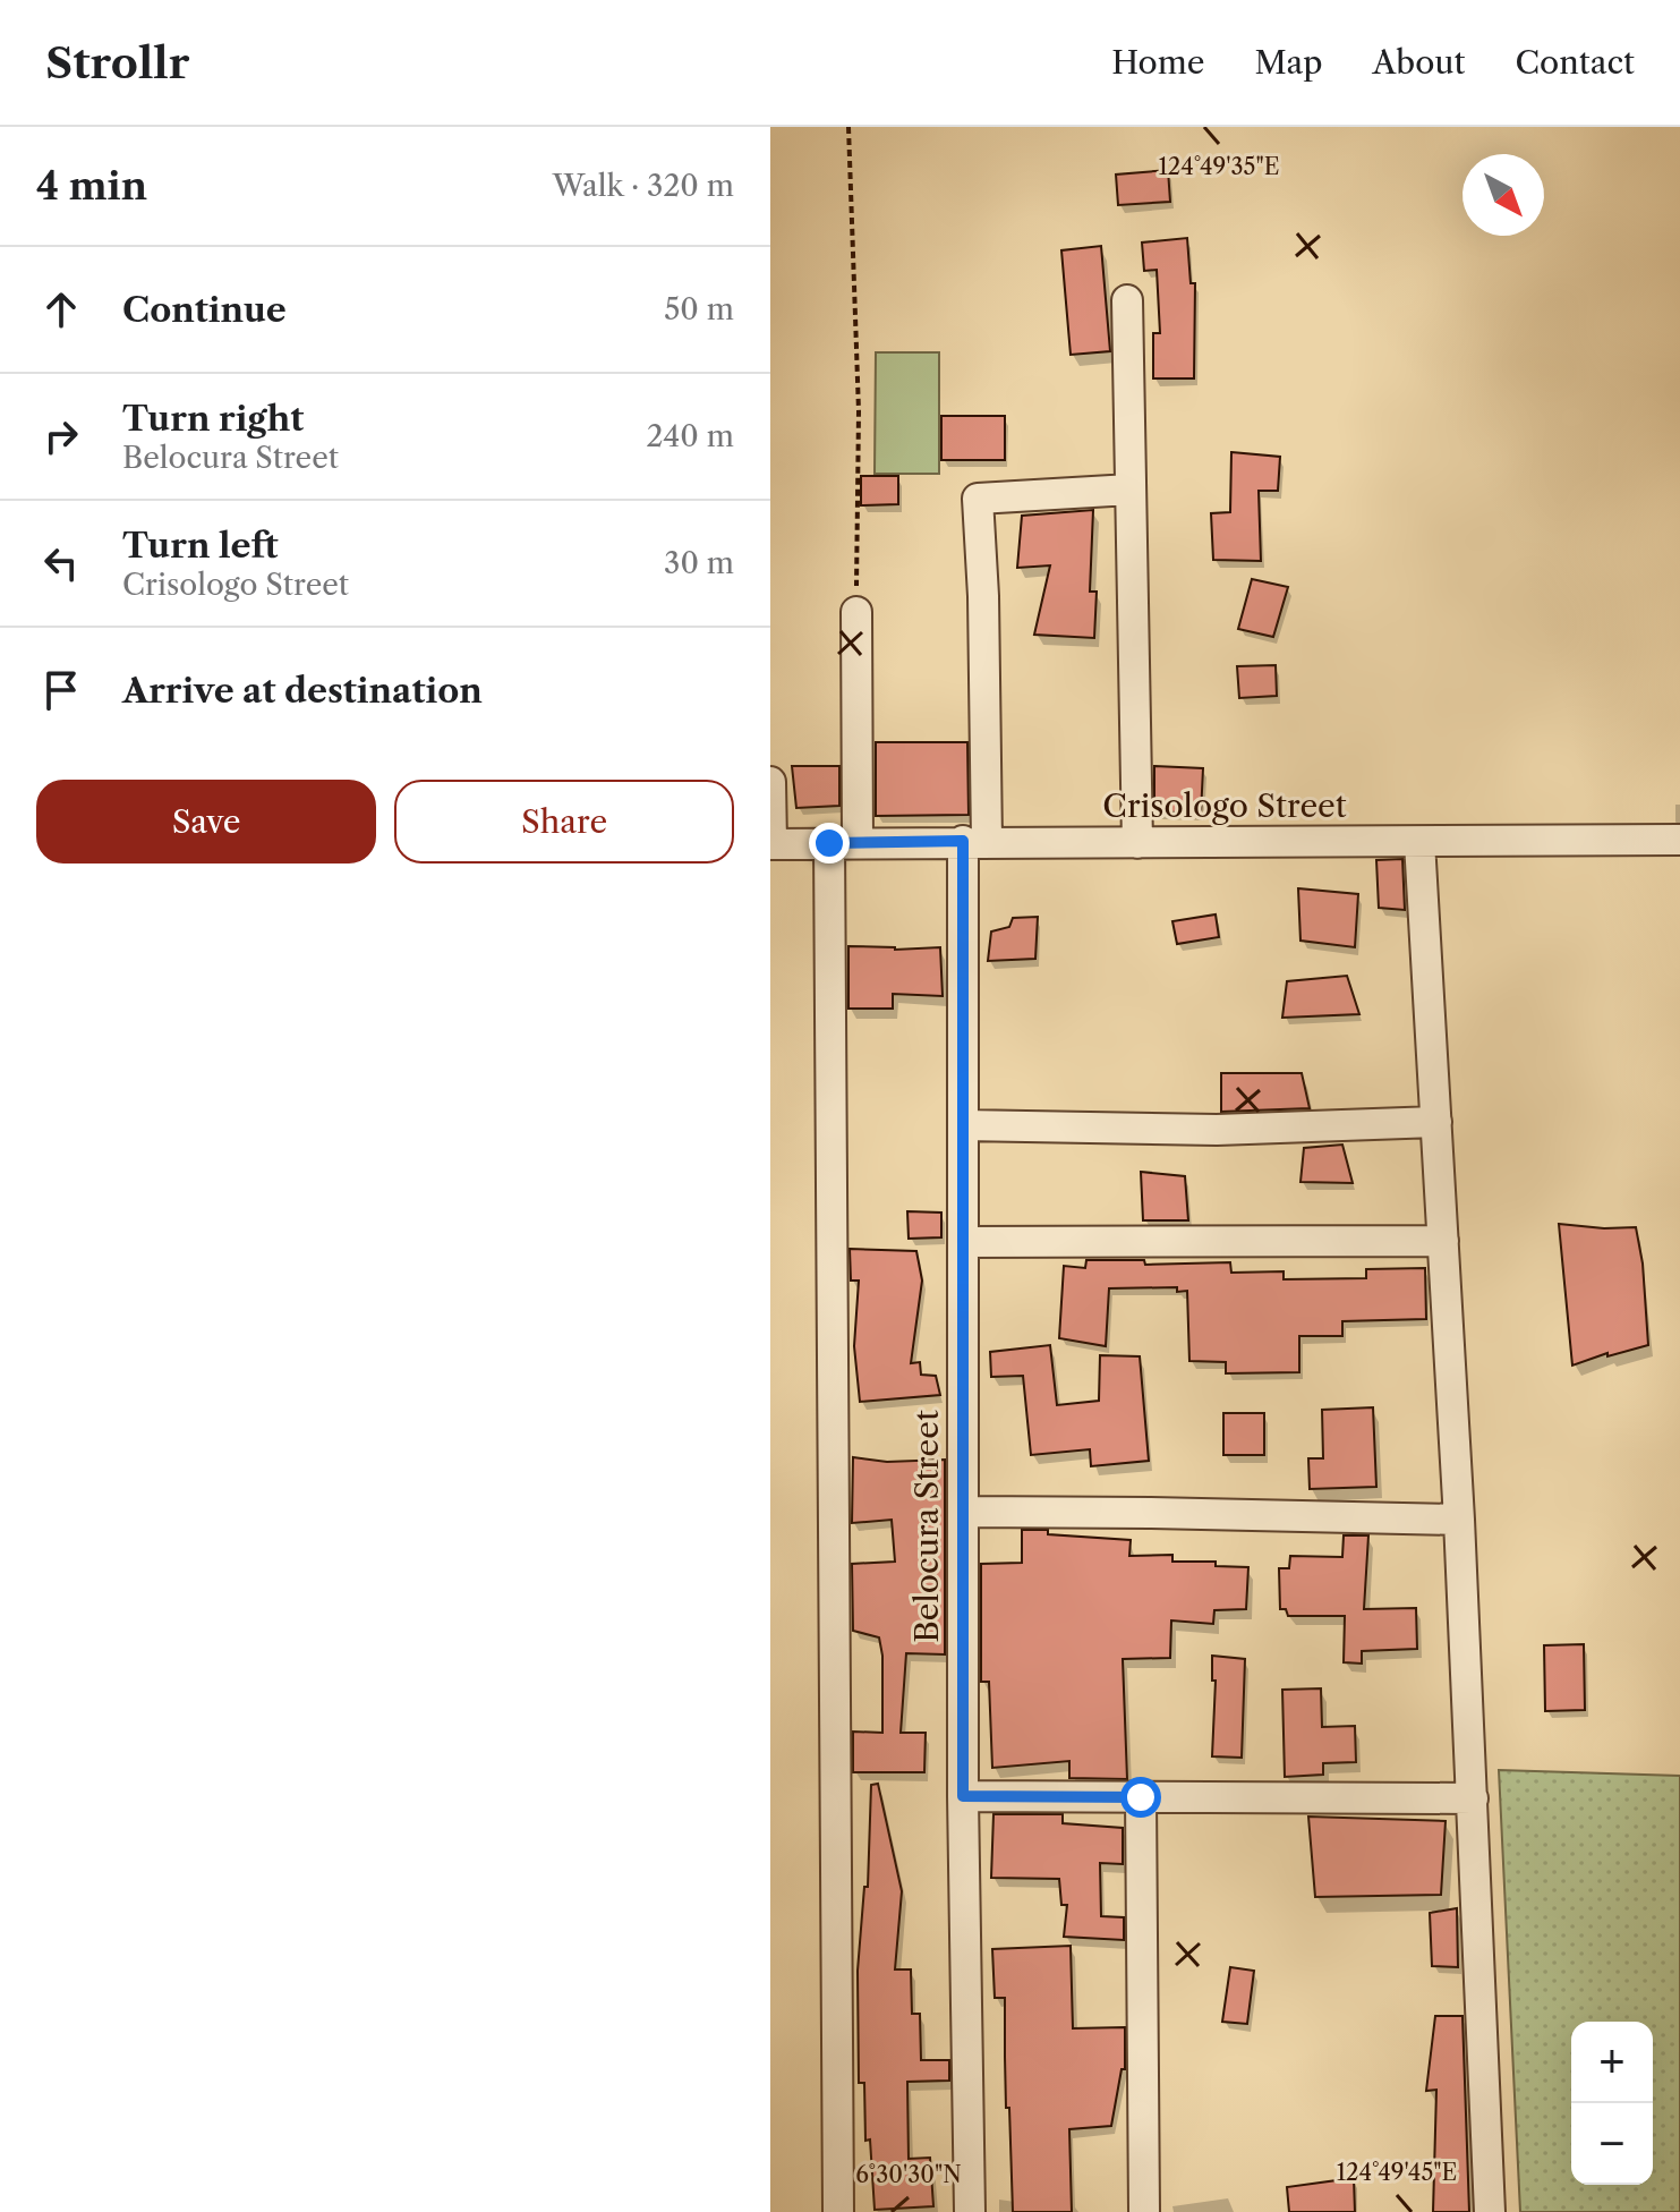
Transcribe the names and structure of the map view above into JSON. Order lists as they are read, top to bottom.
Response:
{
  "streets": {
    "street": ["Crisologo Street", "Belocura Street"]
  },
  "crossings": [
    ["Crisologo Street", "Belocura Street"]
  ],
  "north": "bottom right",
  "page": {
    "header": "Strollr",
    "nav": [
      "Home",
      "Map",
      "About",
      "Contact"
    ],
    "heading": ["4 min", "Walk · 320 m"],
    "list": [
      ["Continue", "50 m"],
      ["Turn right", "Belocura Street", "240 m"],
      ["Turn left", "Crisologo Street", "30 m"],
      "Arrive at destination"
    ],
    "buttons": ["Save", "Share"],
    "map_buttons": ["+", "−"]
  },
  "coordinates": ["124°49'35\"E", "124°49'45\"E", "6°30'30\"N"]
}
